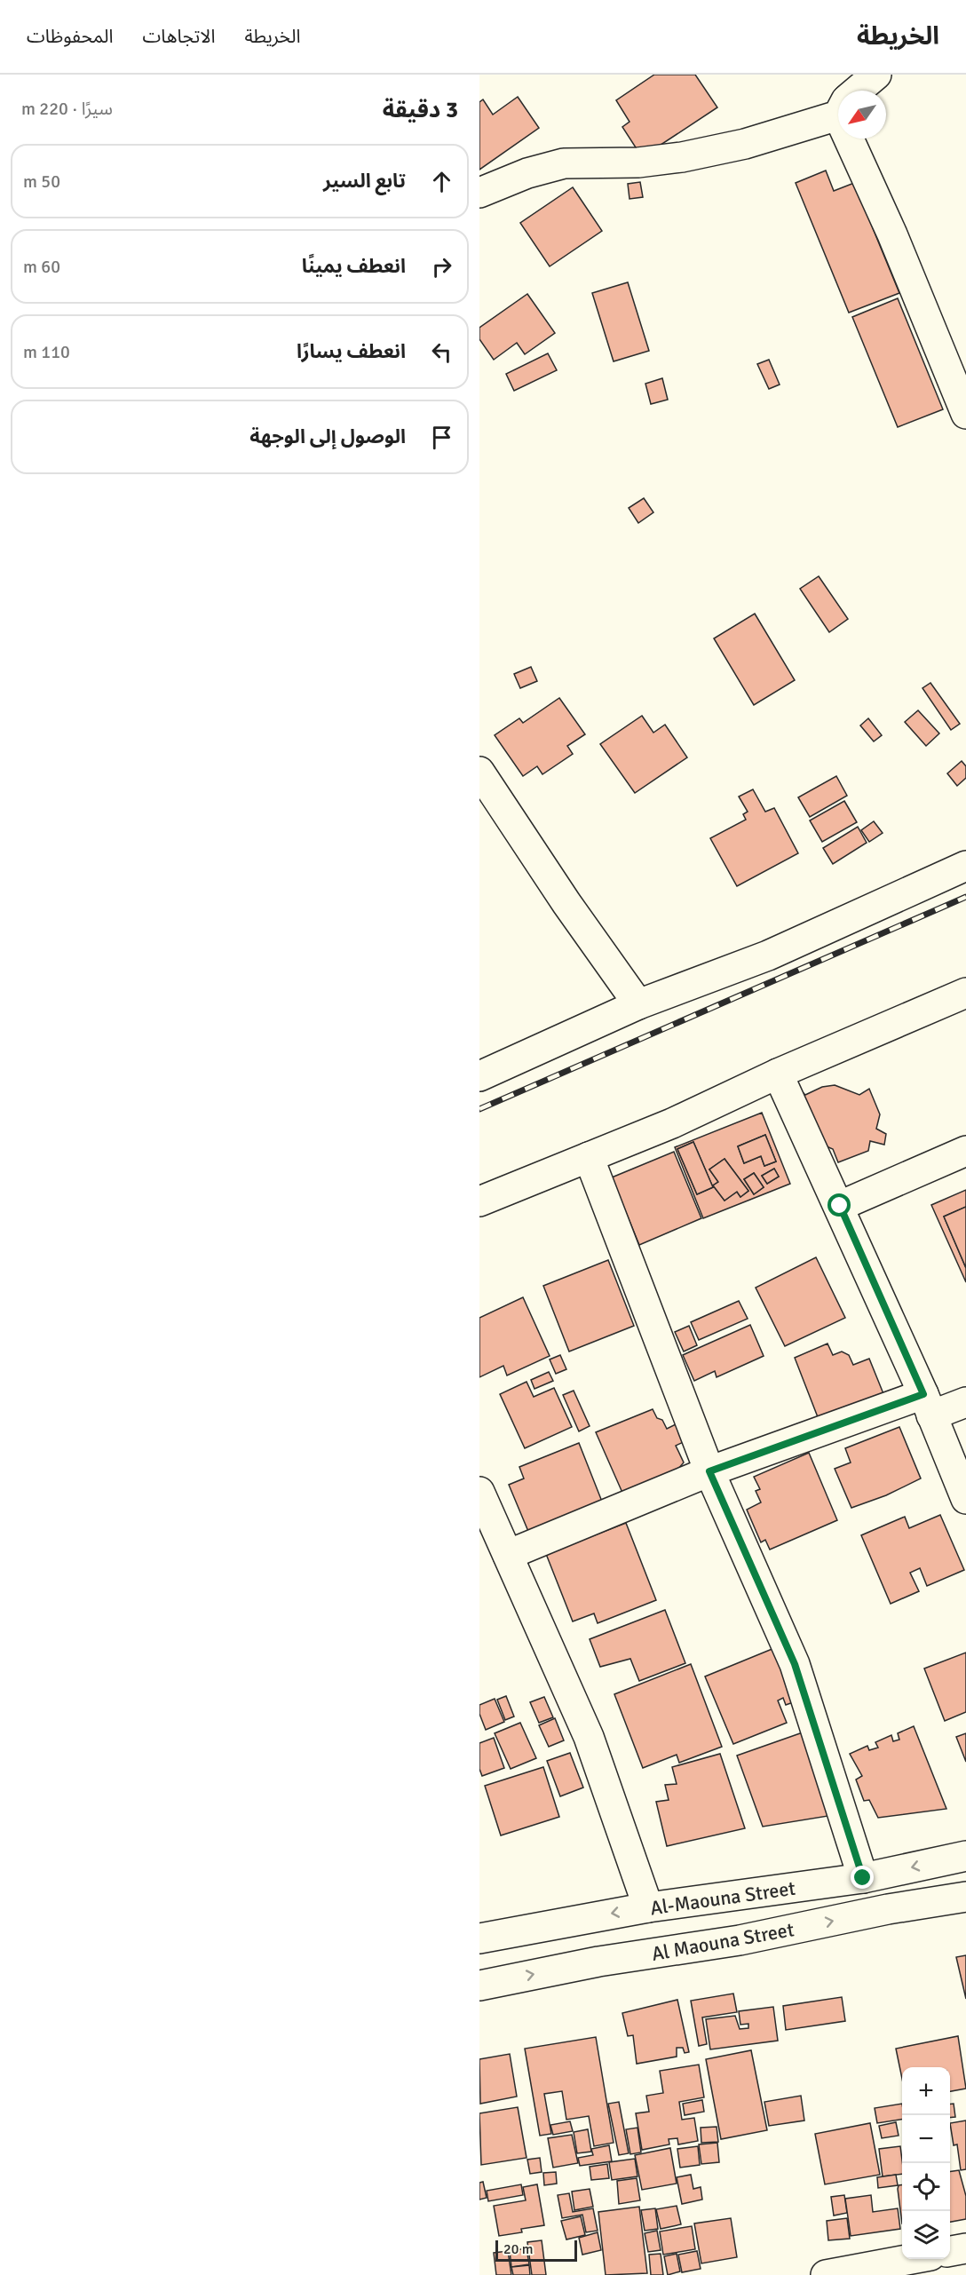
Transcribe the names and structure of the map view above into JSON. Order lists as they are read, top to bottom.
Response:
{
  "streets": {
    "main road": ["Al-Maouna Street", "Al Maouna Street"]
  },
  "one_way": ["Al-Maouna Street", "Al Maouna Street"],
  "scale_bar": "20 m",
  "north": "bottom left",
  "page": {
    "header": "الخريطة",
    "nav": ["الخريطة", "الاتجاهات", "المحفوظات"],
    "heading": ["3 دقيقة", "سيرًا · 220 m"],
    "list": [
      ["تابع السير", "50 m"],
      ["انعطف يمينًا", "60 m"],
      ["انعطف يسارًا", "110 m"],
      "الوصول إلى الوجهة"
    ],
    "map_buttons": ["+", "−"],
    "scale": "20 m"
  }
}
